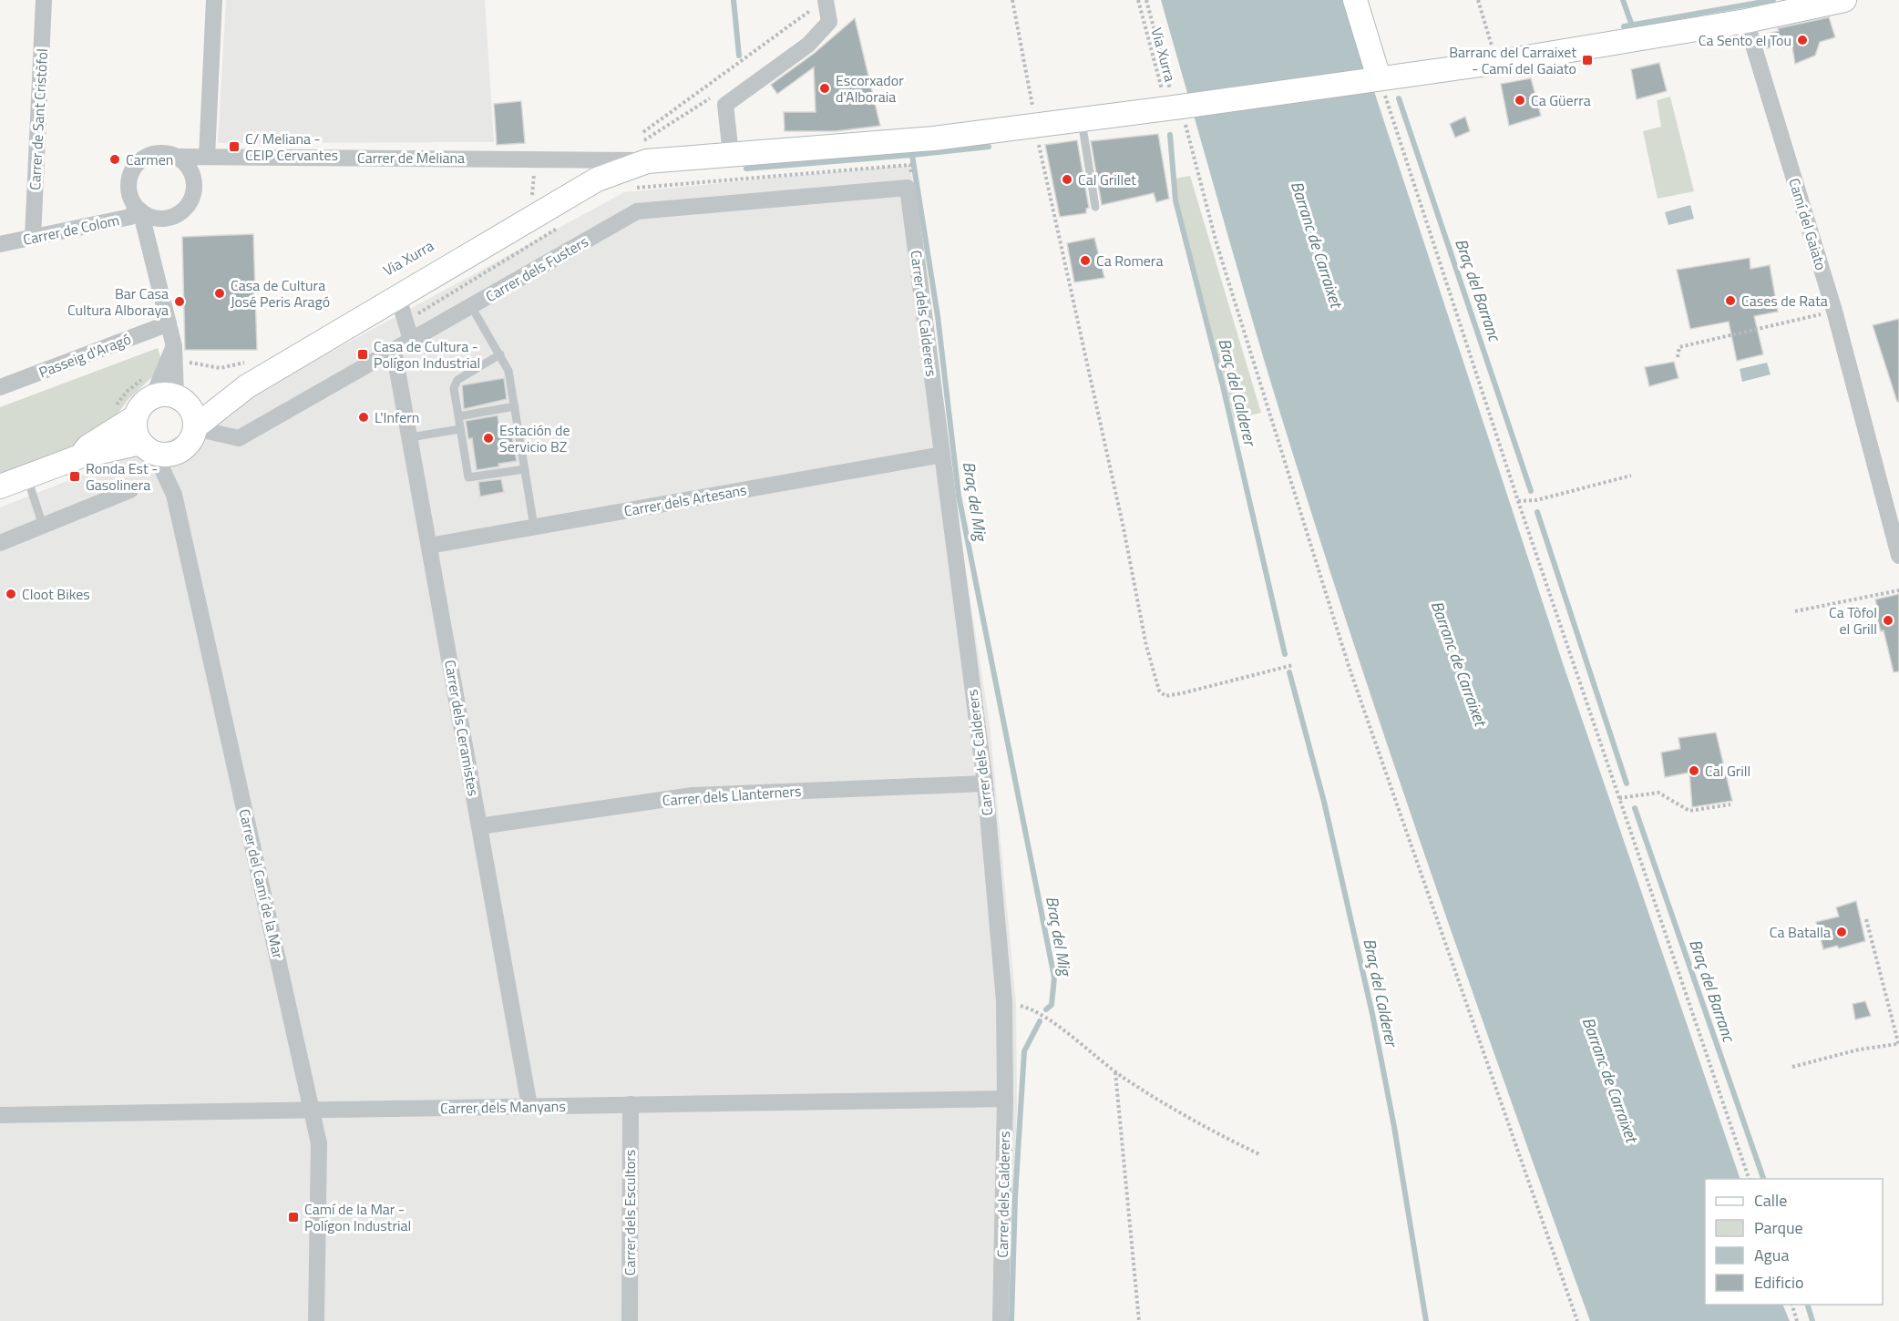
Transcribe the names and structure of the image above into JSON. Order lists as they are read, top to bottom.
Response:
{
  "streets": {
    "street": [
      "Carrer de Sant Cristòfol",
      "Carrer de Meliana",
      "Camí del Gaiato",
      "Carrer de Colom",
      "Carrer dels Fusters",
      "Carrer dels Calderers",
      "Passeig d'Aragó",
      "Carrer dels Artesans",
      "Carrer dels Ceramistes",
      "Carrer dels Llanterners",
      "Carrer del Camí de la Mar",
      "Carrer dels Manyans",
      "Carrer dels Escultors"
    ],
    "path": ["Via Xurra"]
  },
  "crossings": [
    ["Carrer de Sant Cristòfol", "Carrer de Colom"],
    ["Carrer de Meliana", "Carrer de Colom"],
    ["Carrer dels Fusters", "Carrer dels Calderers"],
    ["Carrer dels Fusters", "Carrer dels Ceramistes"],
    ["Carrer dels Calderers", "Carrer dels Artesans"],
    ["Carrer dels Calderers", "Carrer dels Llanterners"],
    ["Carrer dels Calderers", "Carrer dels Manyans"],
    ["Carrer dels Artesans", "Carrer dels Ceramistes"],
    ["Carrer dels Ceramistes", "Carrer dels Llanterners"],
    ["Carrer dels Ceramistes", "Carrer dels Manyans"],
    ["Carrer del Camí de la Mar", "Carrer dels Manyans"],
    ["Carrer dels Manyans", "Carrer dels Escultors"]
  ],
  "water": [
    "Barranc de Carraixet",
    "Braç del Barranc",
    "Braç del Calderer",
    "Braç del Mig"
  ],
  "places": {
    "other": [
      "Ca Sento el Tou",
      "Escorxador d'Alboraia",
      "Ca Güerra",
      "Carmen",
      "Cal Grillet",
      "Ca Romera",
      "Casa de Cultura José Peris Aragó",
      "Cases de Rata",
      "Bar Casa Cultura Alboraya",
      "L'Infern",
      "Estación de Servicio BZ",
      "Cloot Bikes",
      "Ca Tòfol el Grill",
      "Cal Grill",
      "Ca Batalla"
    ],
    "transit": [
      "Barranc del Carraixet - Camí del Gaiato",
      "C/ Meliana - CEIP Cervantes",
      "Casa de Cultura - Polígon Industrial",
      "Ronda Est - Gasolinera",
      "Camí de la Mar - Polígon Industrial"
    ]
  },
  "legend": [
    "Calle",
    "Parque",
    "Agua",
    "Edificio"
  ]
}
